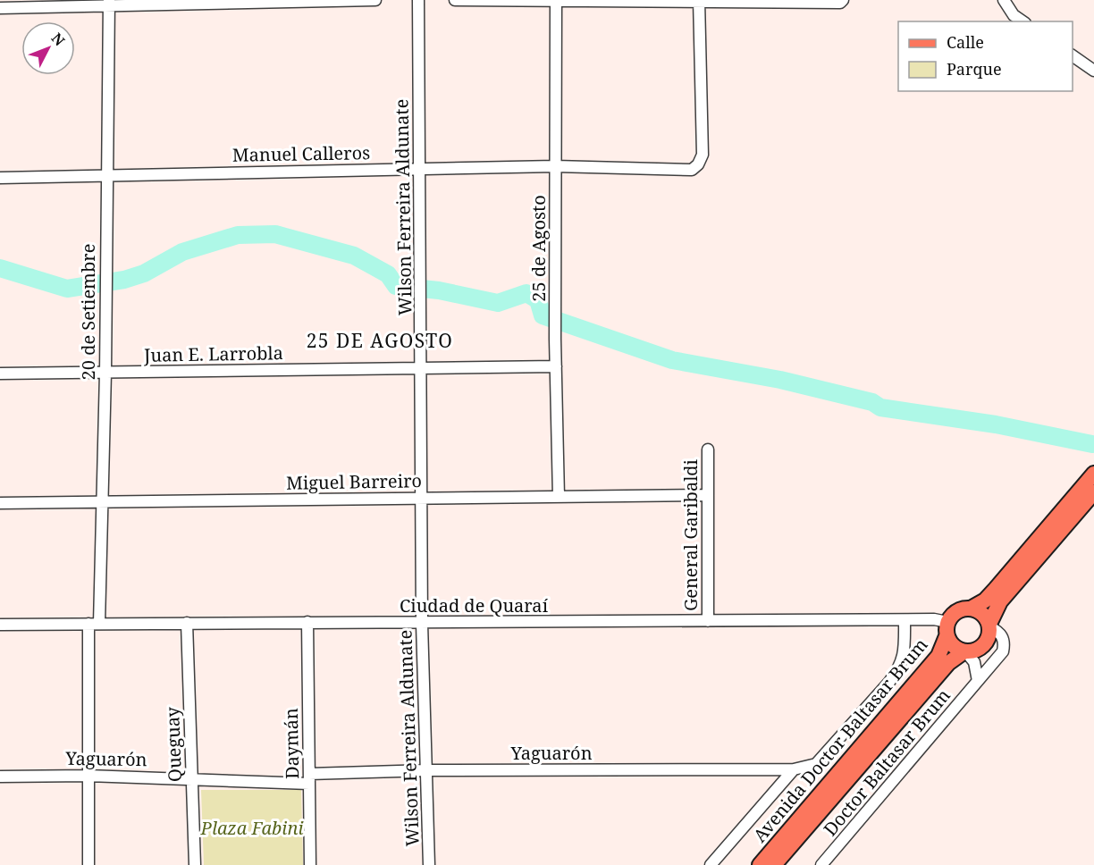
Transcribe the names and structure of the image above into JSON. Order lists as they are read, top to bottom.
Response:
{
  "streets": {
    "main road": ["Avenida Doctor Baltasar Brum"],
    "street": [
      "Manuel Calleros",
      "Wilson Ferreira Aldunate",
      "25 de Agosto",
      "20 de Setiembre",
      "Juan E. Larrobla",
      "Miguel Barreiro",
      "General Garibaldi",
      "Ciudad de Quaraí",
      "Daymán",
      "Queguay",
      "Yaguarón",
      "Doctor Baltasar Brum"
    ]
  },
  "crossings": [
    ["Manuel Calleros", "Wilson Ferreira Aldunate"],
    ["Manuel Calleros", "25 de Agosto"],
    ["Manuel Calleros", "20 de Setiembre"],
    ["Wilson Ferreira Aldunate", "Juan E. Larrobla"],
    ["Wilson Ferreira Aldunate", "Miguel Barreiro"],
    ["Wilson Ferreira Aldunate", "Ciudad de Quaraí"],
    ["Wilson Ferreira Aldunate", "Yaguarón"],
    ["25 de Agosto", "Juan E. Larrobla"],
    ["25 de Agosto", "Miguel Barreiro"],
    ["20 de Setiembre", "Juan E. Larrobla"],
    ["20 de Setiembre", "Miguel Barreiro"],
    ["20 de Setiembre", "Ciudad de Quaraí"],
    ["20 de Setiembre", "Yaguarón"],
    ["Miguel Barreiro", "General Garibaldi"],
    ["General Garibaldi", "Ciudad de Quaraí"],
    ["Ciudad de Quaraí", "Avenida Doctor Baltasar Brum"],
    ["Ciudad de Quaraí", "Daymán"],
    ["Ciudad de Quaraí", "Queguay"],
    ["Ciudad de Quaraí", "Doctor Baltasar Brum"],
    ["Avenida Doctor Baltasar Brum", "Doctor Baltasar Brum"],
    ["Daymán", "Yaguarón"],
    ["Queguay", "Yaguarón"]
  ],
  "districts": ["25 DE AGOSTO"],
  "parks": ["Plaza Fabini"],
  "legend": ["Calle", "Parque"],
  "north": "top right"
}
